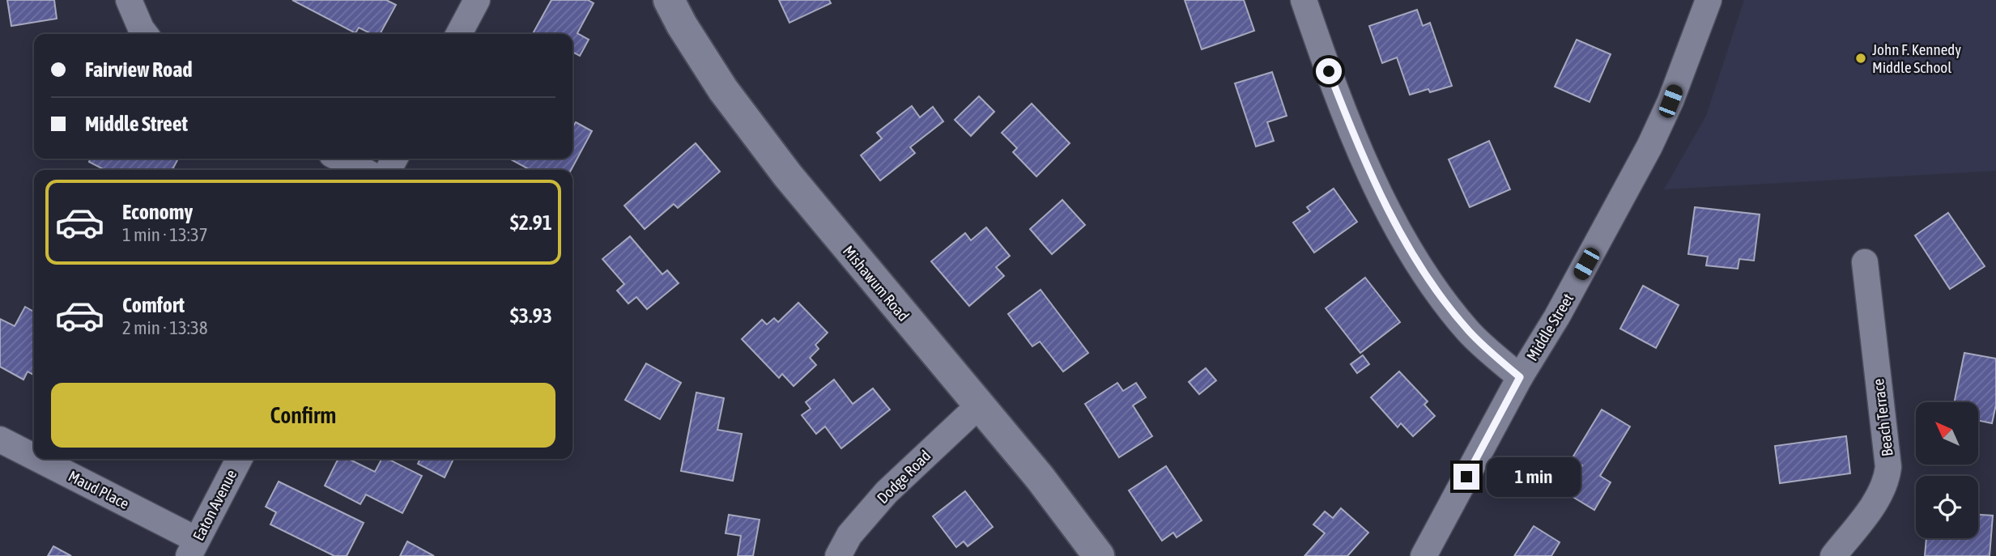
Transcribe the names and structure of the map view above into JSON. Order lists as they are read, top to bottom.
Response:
{
  "streets": {
    "main road": ["Mishawum Road"],
    "street": [
      "Middle Street",
      "Beach Terrace",
      "Dodge Road",
      "Maud Place",
      "Eaton Avenue"
    ]
  },
  "crossings": [
    ["Mishawum Road", "Dodge Road"],
    ["Maud Place", "Eaton Avenue"]
  ],
  "places": ["John F. Kennedy Middle School"],
  "north": "top left",
  "page": {
    "banner": ["Fairview Road", "Middle Street"],
    "list": [
      {
        "name": "Economy",
        "note": "1 min · 13:37",
        "value": "$2.91"
      },
      {
        "name": "Comfort",
        "note": "2 min · 13:38",
        "value": "$3.93"
      }
    ],
    "buttons": "Confirm",
    "bubble": "1 min"
  }
}
